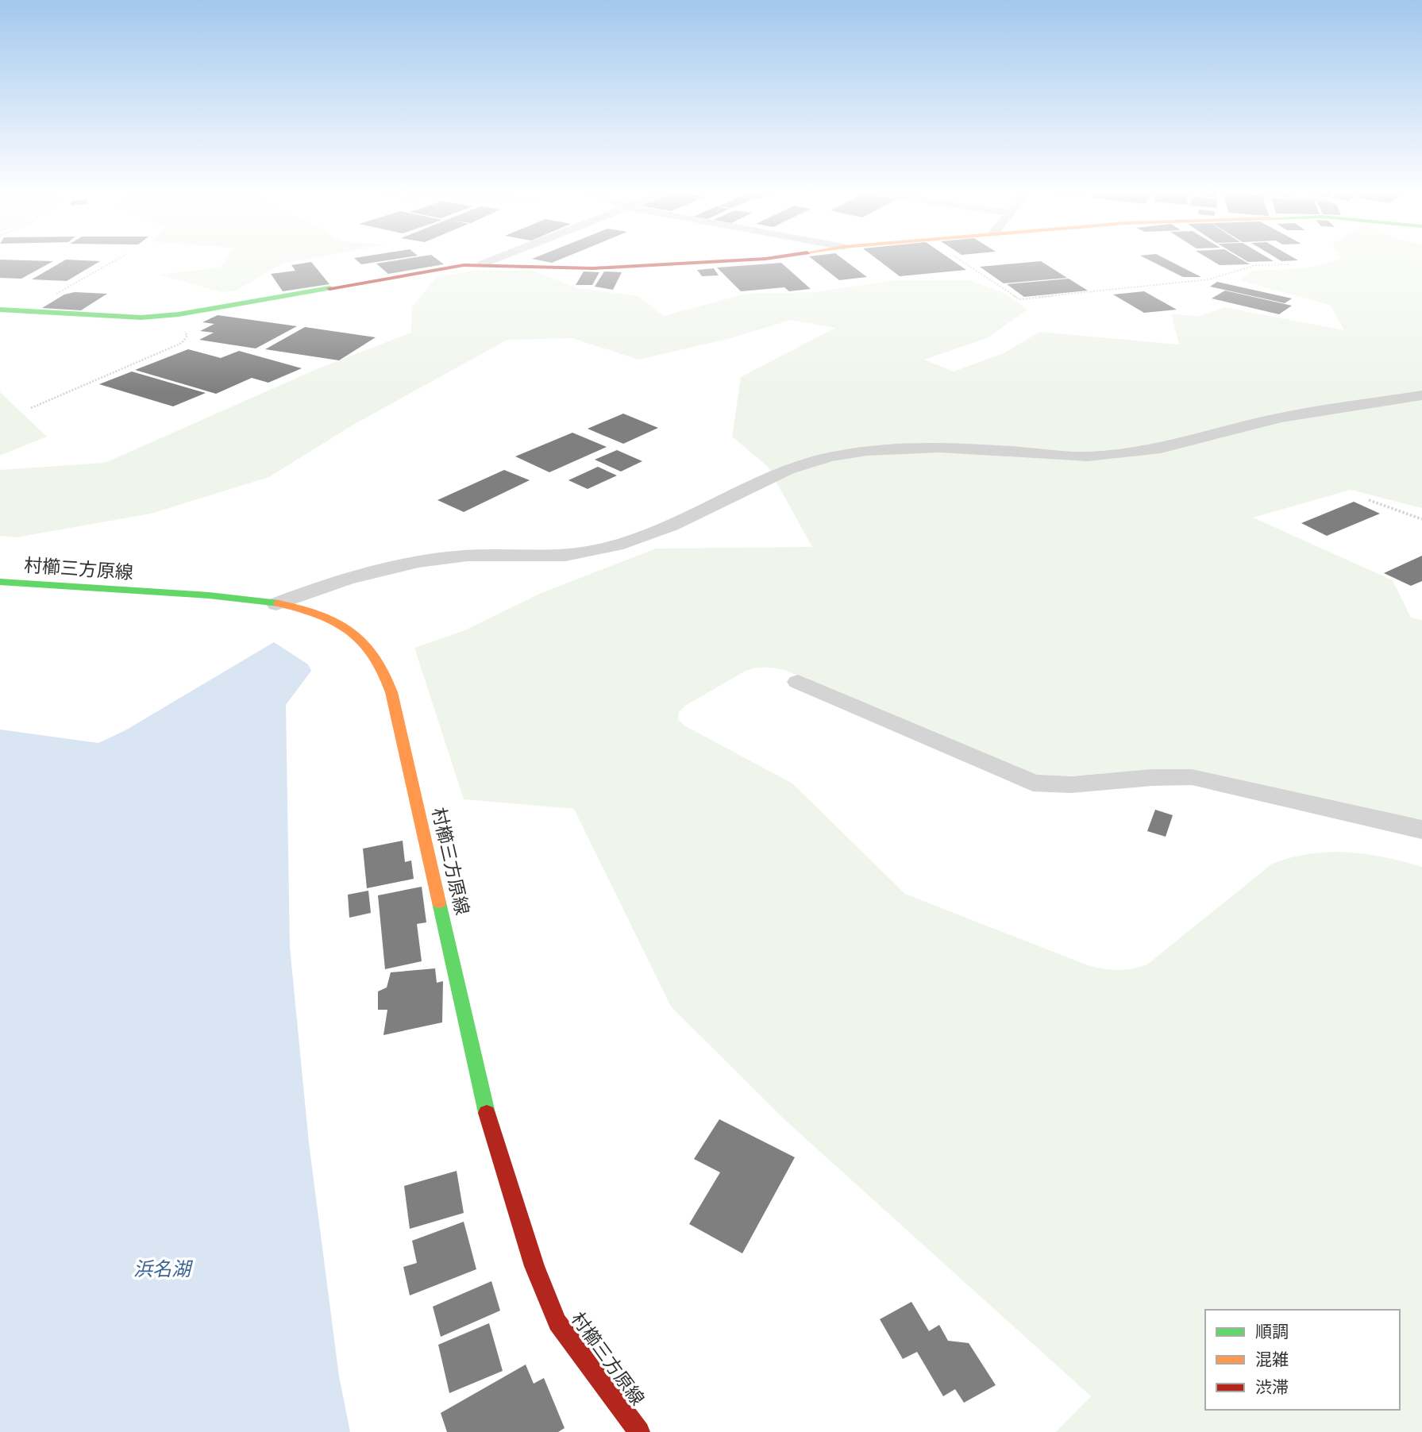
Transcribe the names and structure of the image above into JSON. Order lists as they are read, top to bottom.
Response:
{
  "streets": {
    "street": ["村櫛三方原線"]
  },
  "water": ["浜名湖"],
  "legend": ["順調", "混雑", "渋滞"]
}
